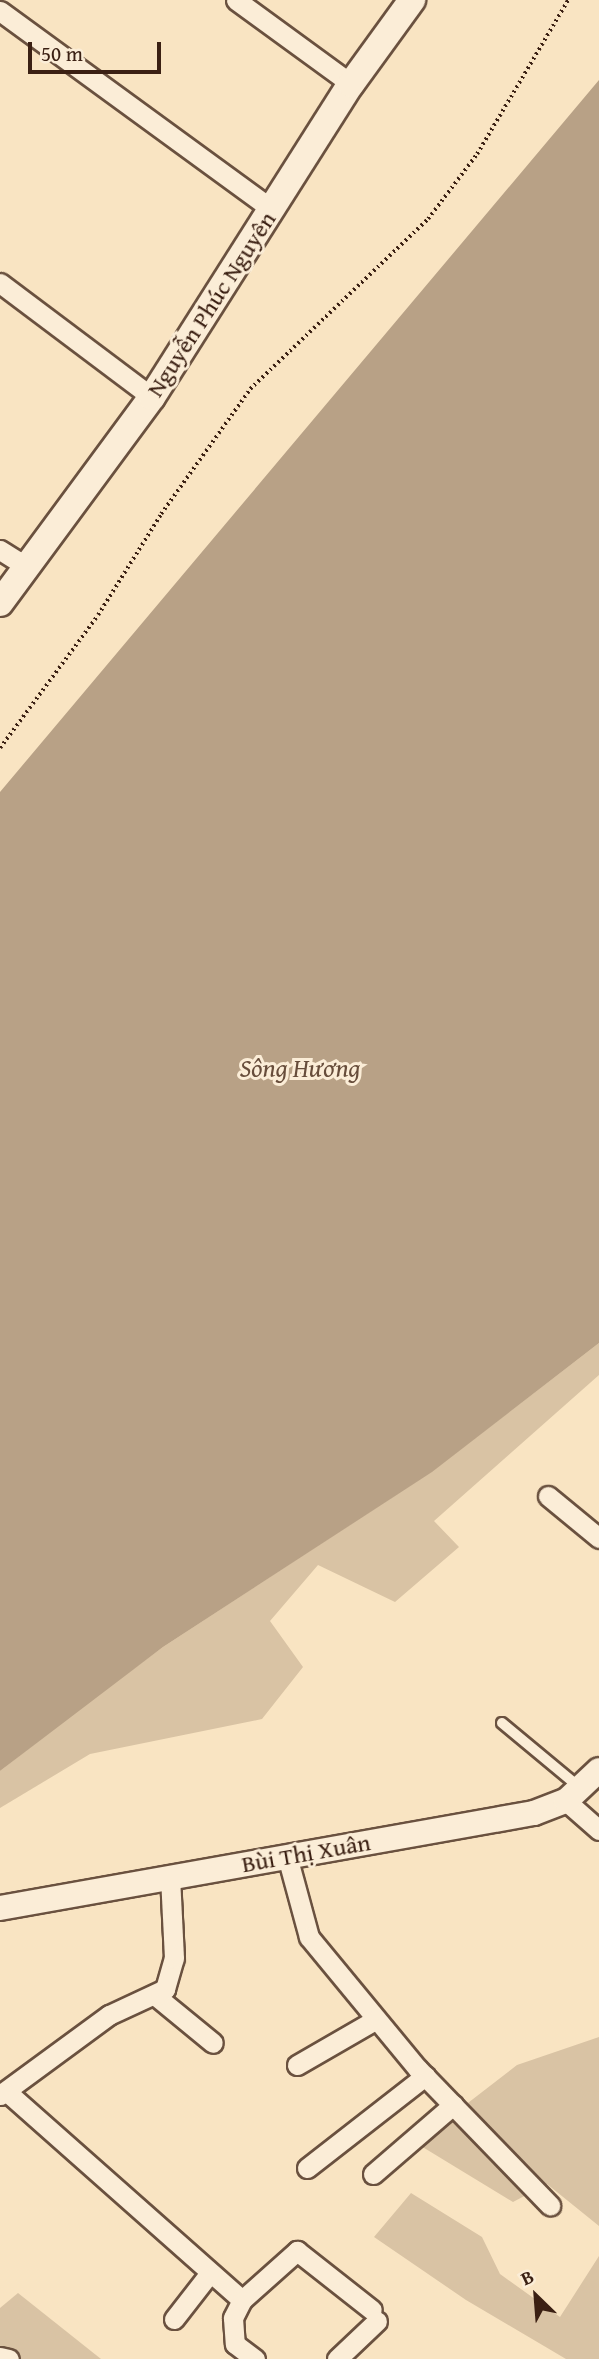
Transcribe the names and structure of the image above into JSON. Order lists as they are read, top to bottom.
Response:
{
  "streets": {
    "main road": ["Nguyễn Phúc Nguyên"],
    "street": ["Bùi Thị Xuân"]
  },
  "water": ["Sông Hương"],
  "scale_bar": "50 m",
  "north": "top left"
}
